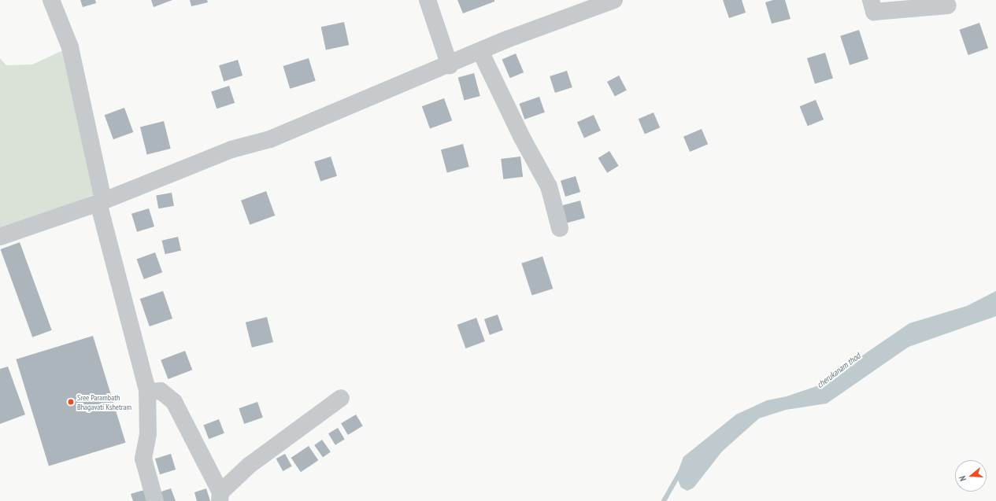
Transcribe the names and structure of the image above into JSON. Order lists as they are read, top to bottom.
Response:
{
  "water": ["cherukanam thod"],
  "places": ["Sree Parambath Bhagavati Kshetram"],
  "north": "left"
}
